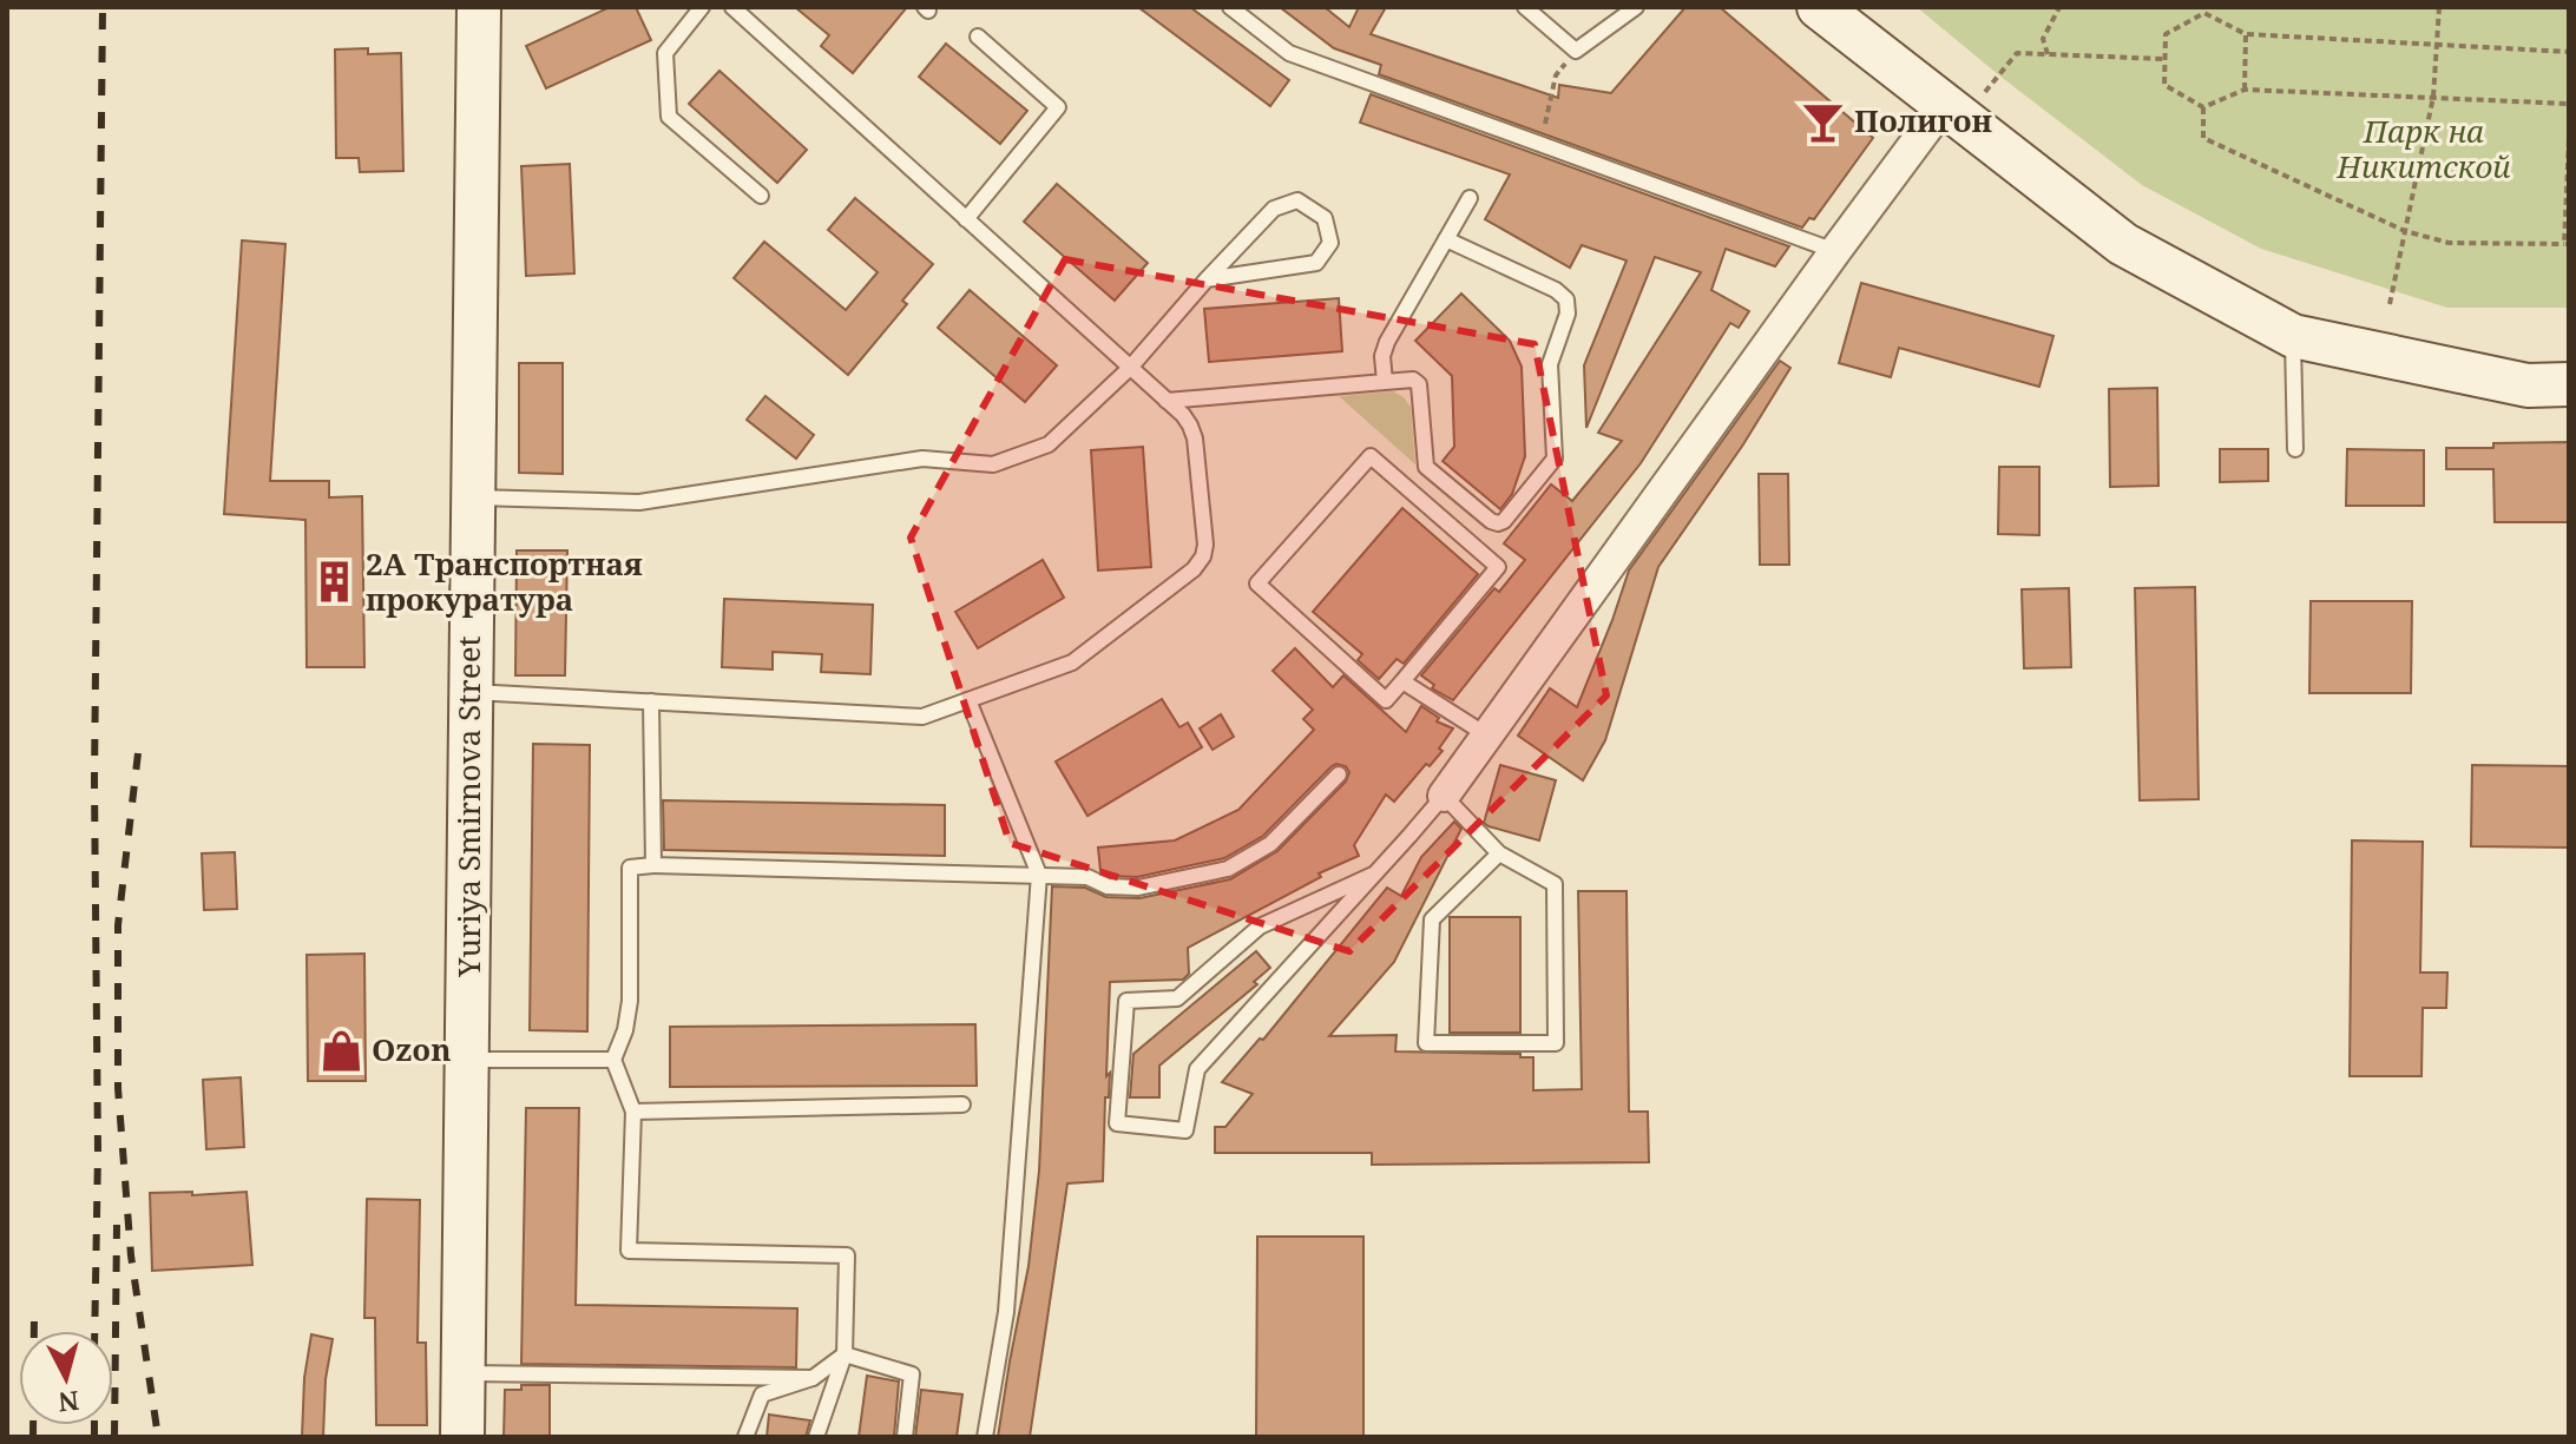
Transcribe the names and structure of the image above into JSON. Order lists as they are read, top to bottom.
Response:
{
  "streets": {
    "main road": ["Yuriya Smirnova Street"]
  },
  "parks": ["Парк на Никитской"],
  "places": {
    "bar": ["Полигон"],
    "building": ["2А Транспортная прокуратура"],
    "shop": ["Ozon"]
  },
  "north": "bottom"
}
